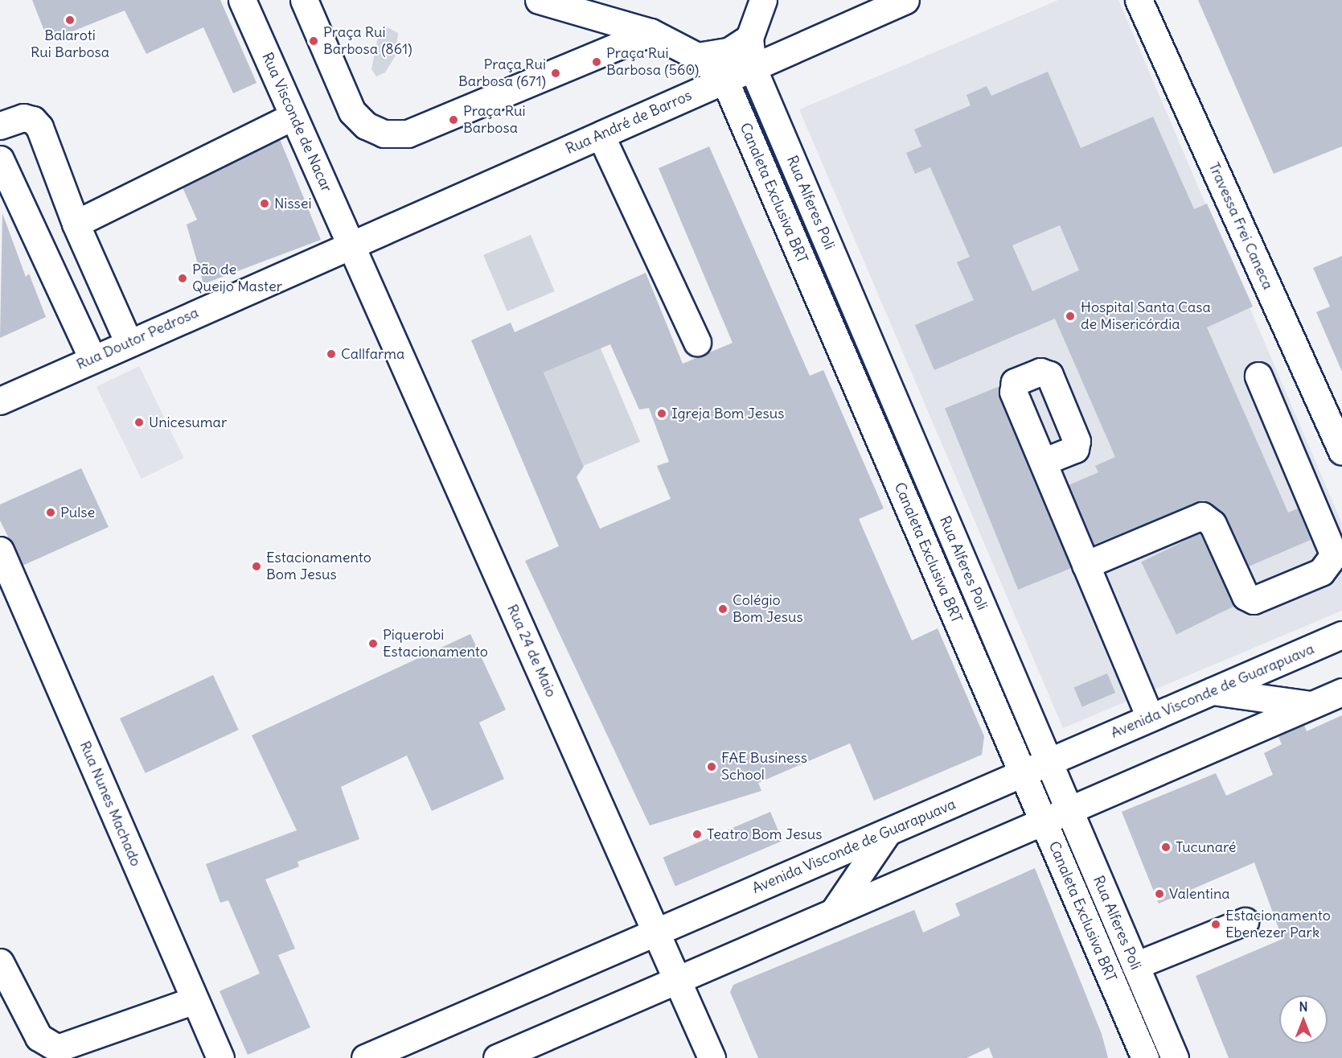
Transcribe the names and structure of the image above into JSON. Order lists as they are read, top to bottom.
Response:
{
  "streets": {
    "street": [
      "Rua Visconde de Nacar",
      "Rua André de Barros",
      "Canaleta Exclusiva BRT",
      "Rua Alferes Poli",
      "Travessa Frei Caneca",
      "Rua Doutor Pedrosa",
      "Rua 24 de Maio",
      "Avenida Visconde de Guarapuava",
      "Rua Nunes Machado"
    ]
  },
  "crossings": [
    ["Rua Visconde de Nacar", "Rua André de Barros"],
    ["Rua Visconde de Nacar", "Rua Doutor Pedrosa"],
    ["Rua Visconde de Nacar", "Rua 24 de Maio"],
    ["Rua André de Barros", "Canaleta Exclusiva BRT"],
    ["Rua André de Barros", "Rua Alferes Poli"],
    ["Rua André de Barros", "Rua Doutor Pedrosa"],
    ["Rua André de Barros", "Rua 24 de Maio"],
    ["Canaleta Exclusiva BRT", "Avenida Visconde de Guarapuava"],
    ["Rua Alferes Poli", "Avenida Visconde de Guarapuava"],
    ["Rua Doutor Pedrosa", "Rua 24 de Maio"],
    ["Rua 24 de Maio", "Avenida Visconde de Guarapuava"]
  ],
  "places": [
    "Balaroti Rui Barbosa",
    "Praça Rui Barbosa (861)",
    "Praça Rui Barbosa (560)",
    "Praça Rui Barbosa (671)",
    "Praça Rui Barbosa",
    "Nissei",
    "Pão de Queijo Master",
    "Hospital Santa Casa de Misericórdia",
    "Callfarma",
    "Igreja Bom Jesus",
    "Unicesumar",
    "Pulse",
    "Estacionamento Bom Jesus",
    "Colégio Bom Jesus",
    "Piquerobi Estacionamento",
    "FAE Business School",
    "Teatro Bom Jesus",
    "Tucunaré",
    "Valentina",
    "Estacionamento Ebenezer Park"
  ],
  "north": "top"
}
